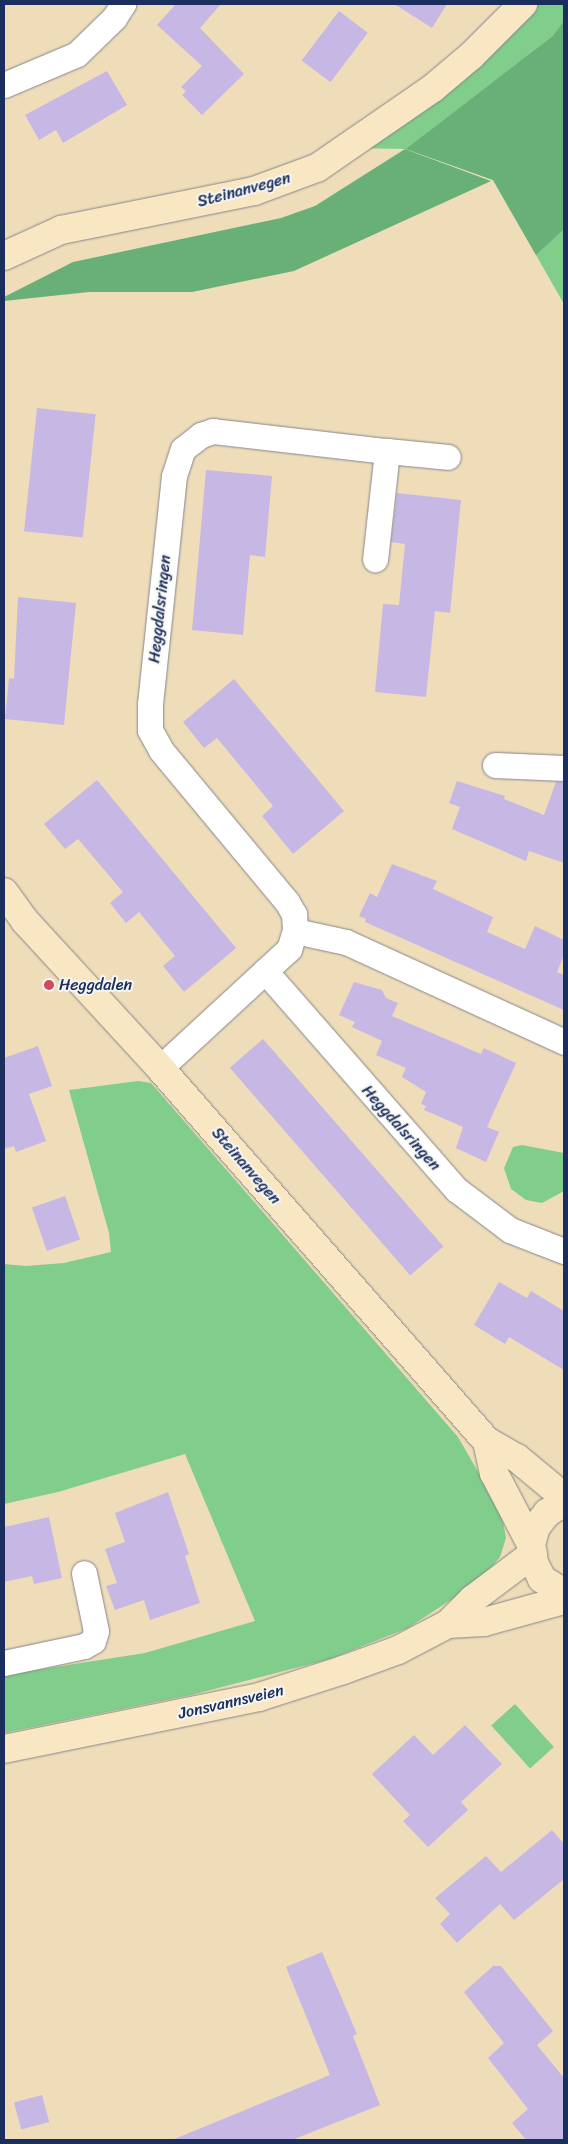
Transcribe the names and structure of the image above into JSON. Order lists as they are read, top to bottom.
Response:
{
  "streets": {
    "main road": ["Steinanvegen", "Jonsvannsveien"],
    "street": ["Heggdalsringen"]
  },
  "crossings": [
    ["Steinanvegen", "Jonsvannsveien"]
  ],
  "places": ["Heggdalen"]
}
